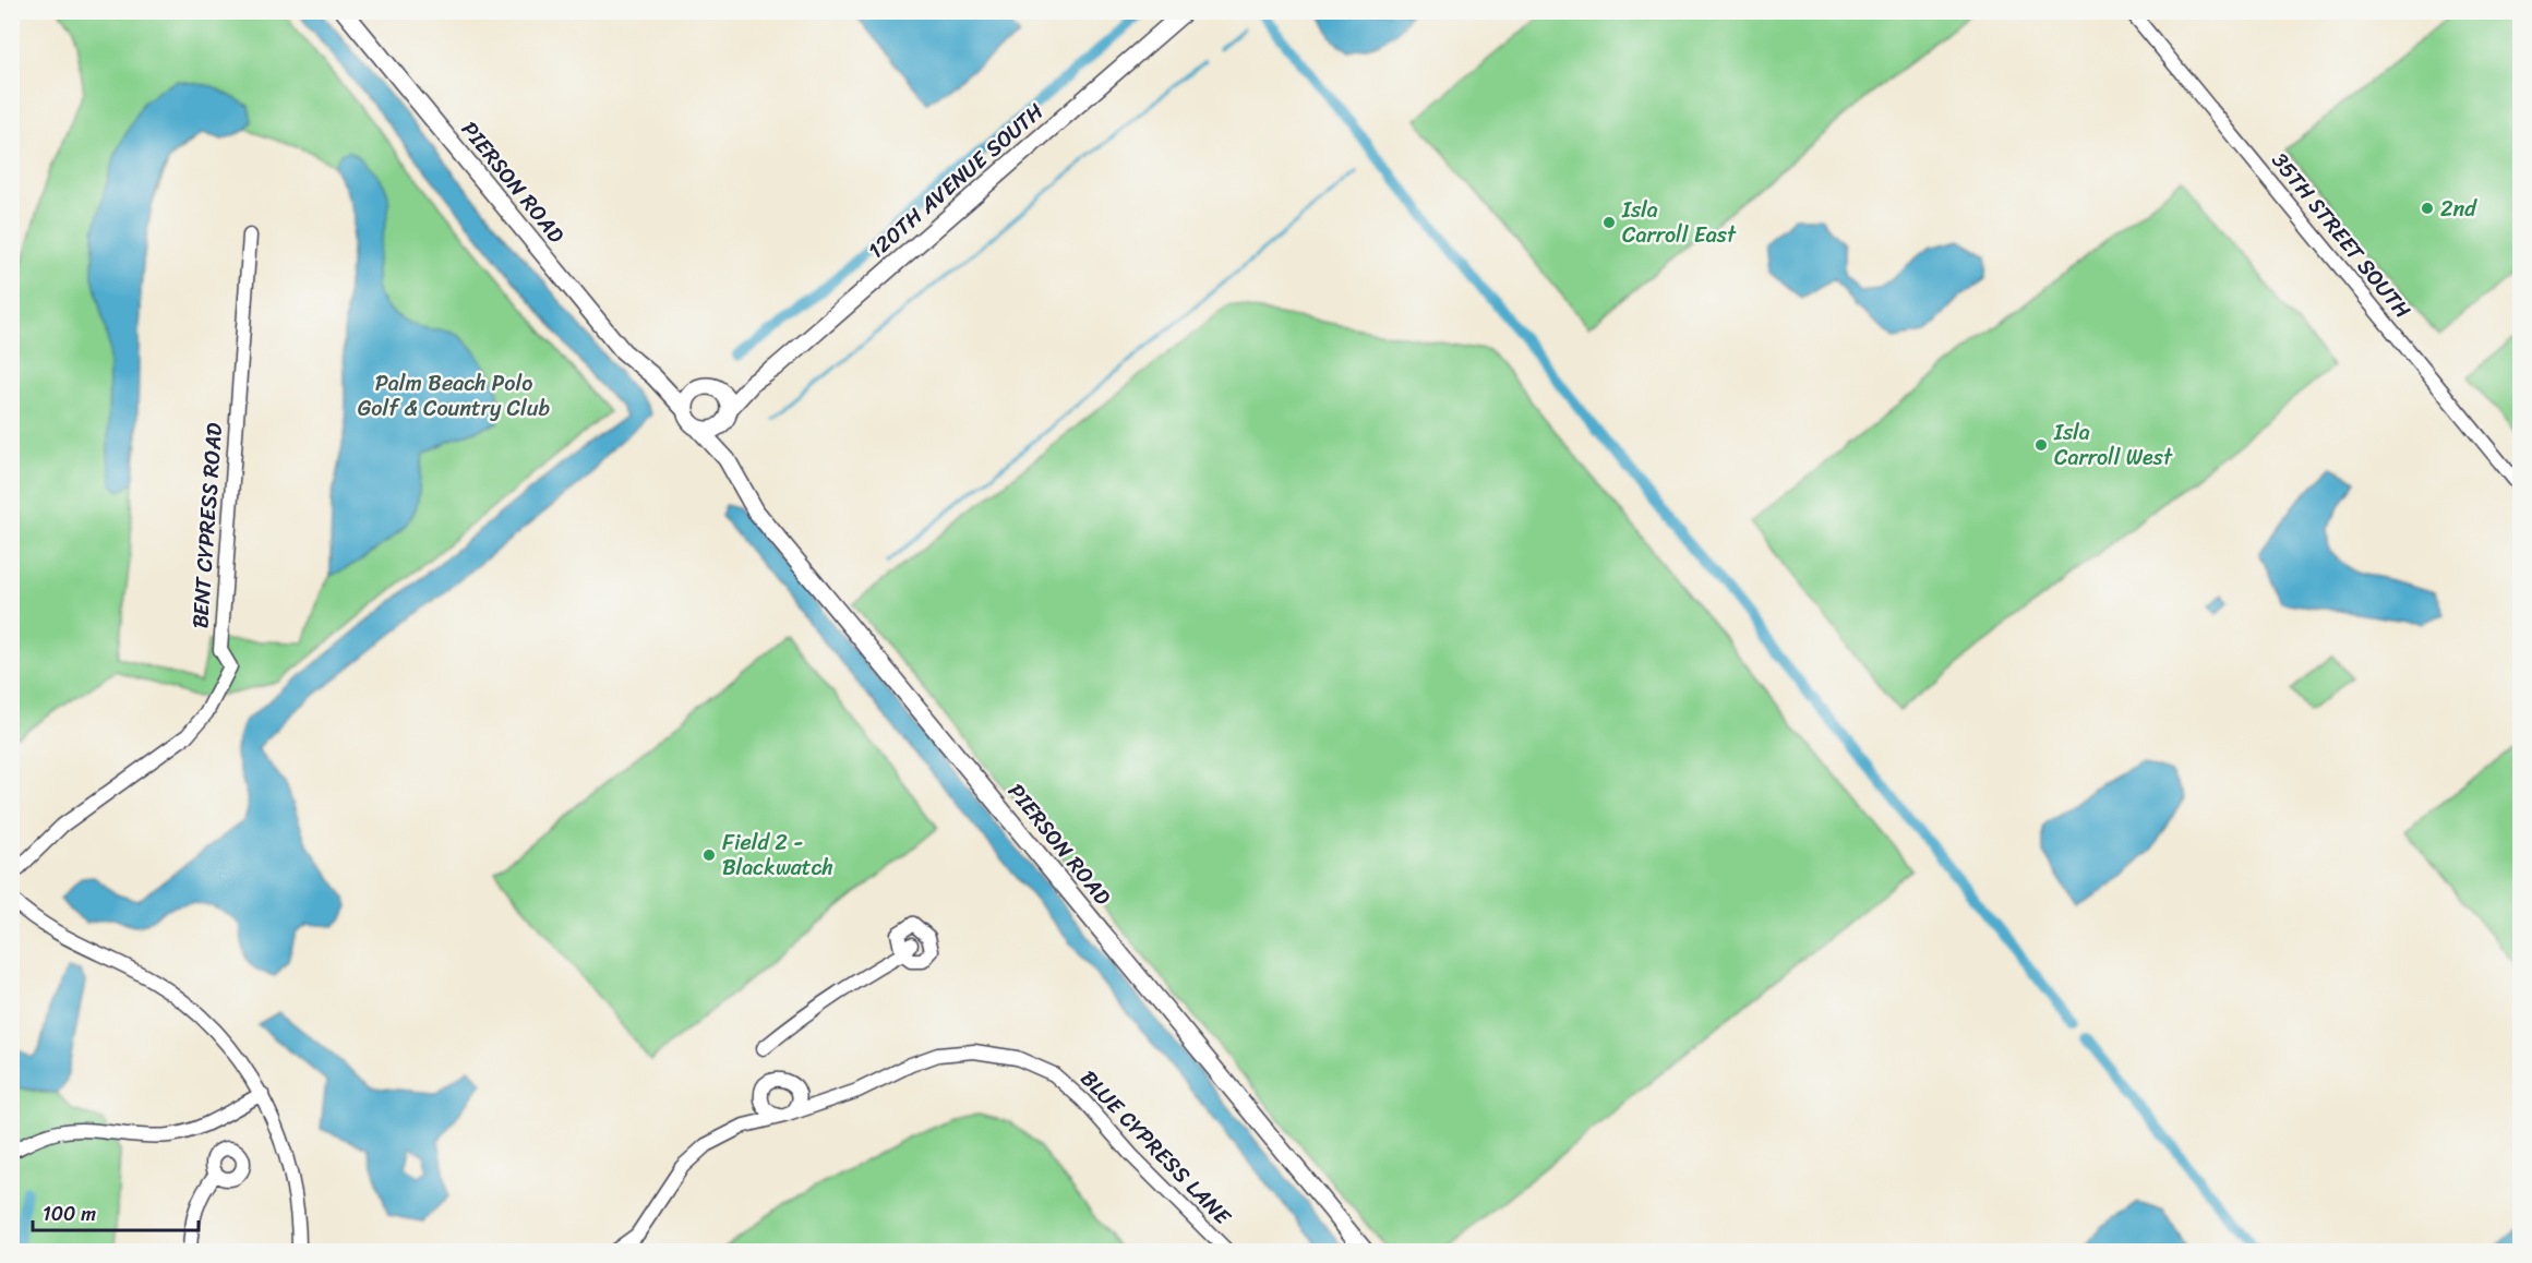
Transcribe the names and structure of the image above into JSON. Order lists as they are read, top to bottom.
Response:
{
  "streets": {
    "street": [
      "120TH AVENUE SOUTH",
      "PIERSON ROAD",
      "35TH STREET SOUTH",
      "BENT CYPRESS ROAD",
      "BLUE CYPRESS LANE"
    ]
  },
  "crossings": [
    ["120TH AVENUE SOUTH", "PIERSON ROAD"]
  ],
  "parks": ["Palm Beach Polo Golf & Country Club"],
  "places": [
    "2nd",
    "Isla Carroll East",
    "Isla Carroll West",
    "Field 2 - Blackwatch"
  ],
  "scale_bar": "100 m"
}
